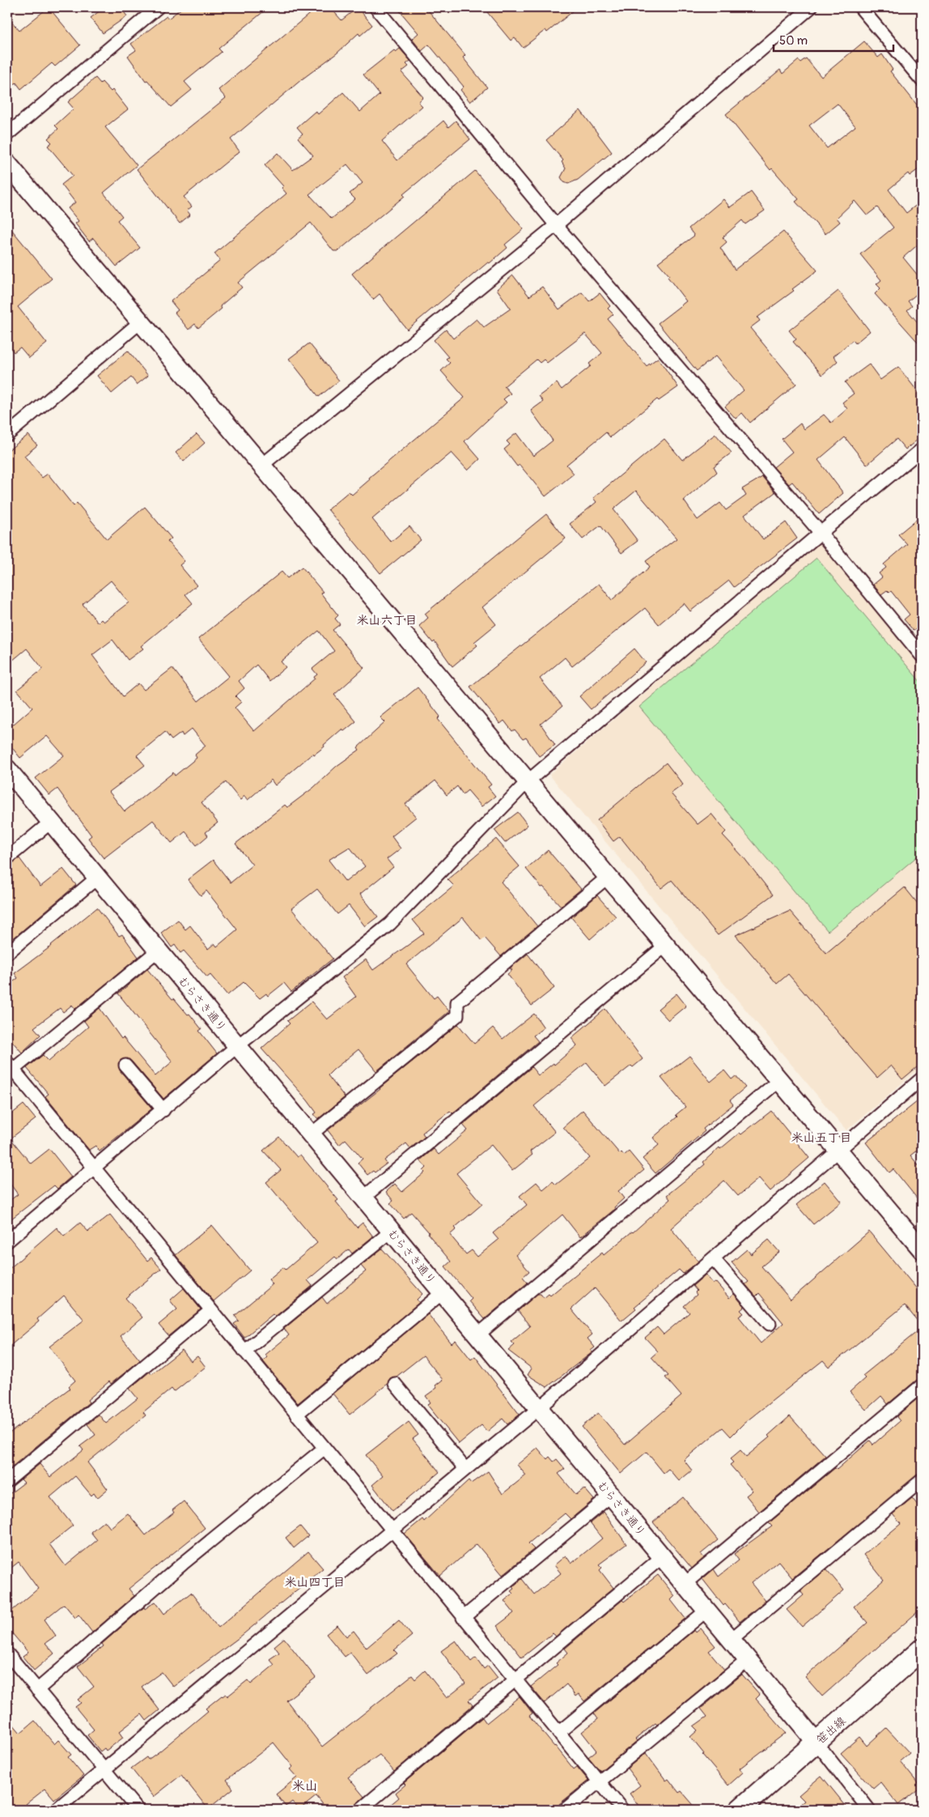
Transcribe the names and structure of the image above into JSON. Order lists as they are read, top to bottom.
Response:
{
  "streets": {
    "main road": ["笹出線"],
    "street": ["むらさき通り"]
  },
  "crossings": [
    ["むらさき通り", "笹出線"]
  ],
  "districts": [
    "米山六丁目",
    "米山五丁目",
    "米山四丁目",
    "米山"
  ],
  "scale_bar": "50 m"
}
